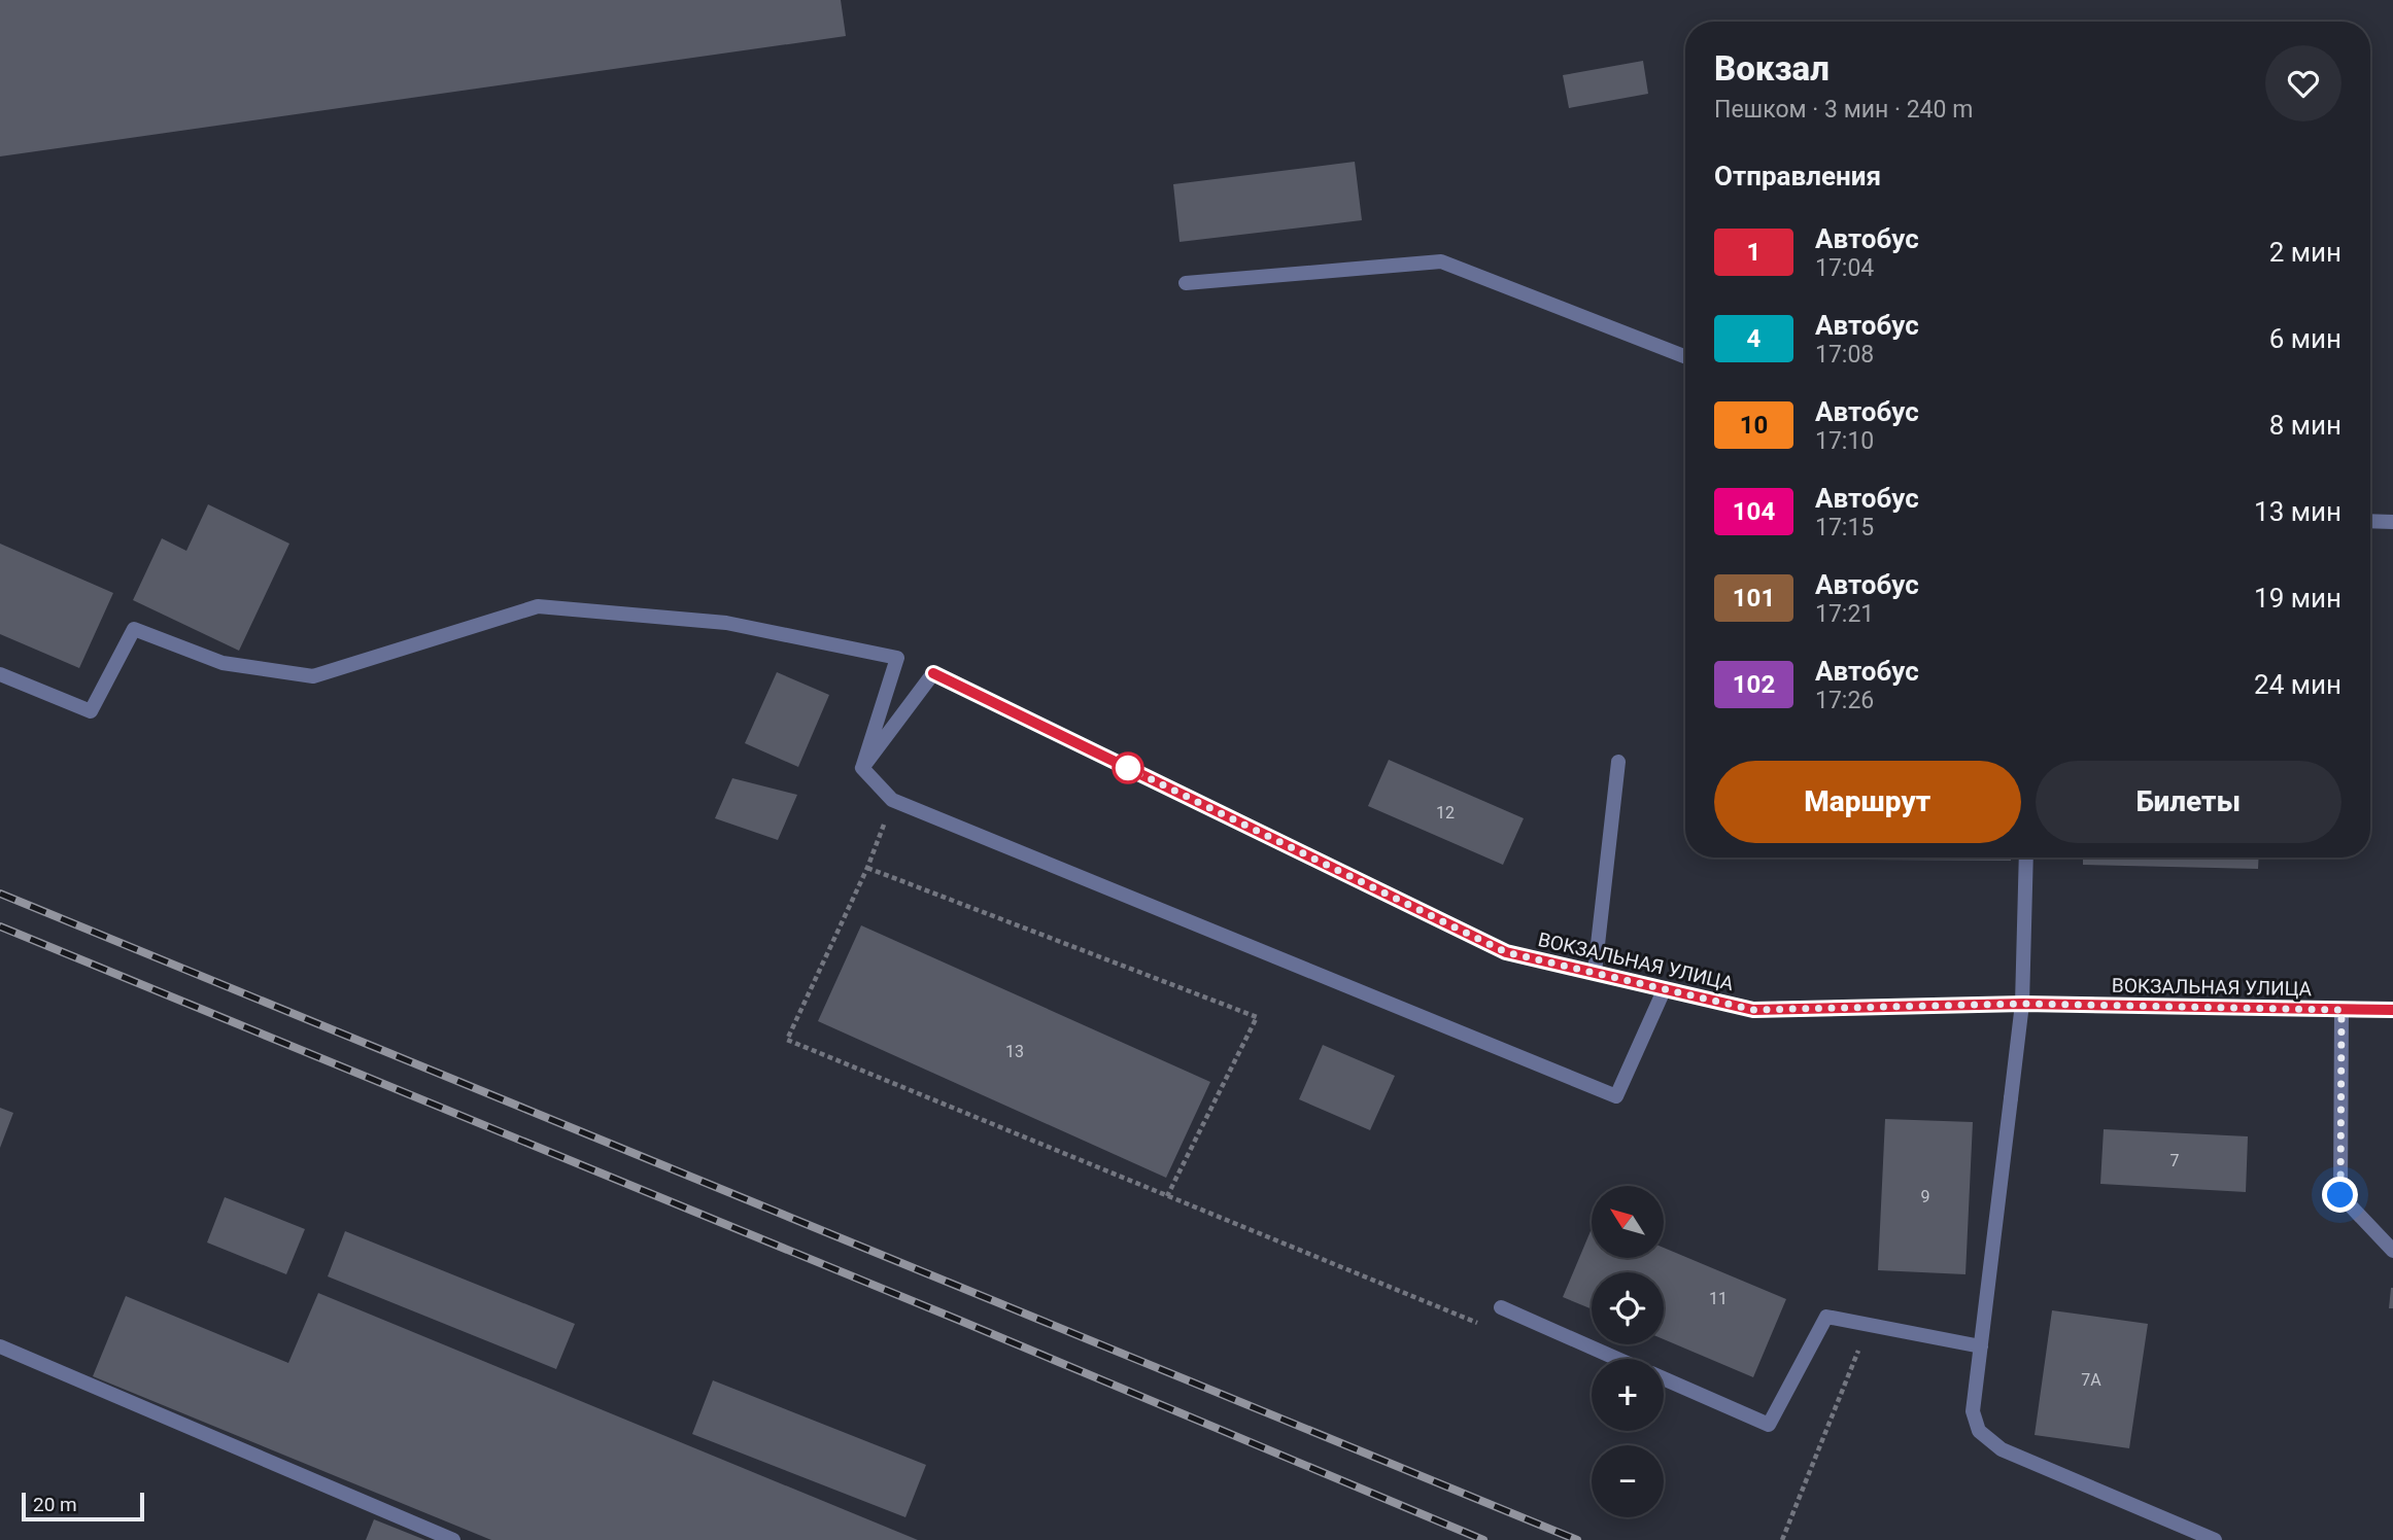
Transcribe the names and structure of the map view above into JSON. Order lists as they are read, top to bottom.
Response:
{
  "streets": {
    "street": ["ВОКЗАЛЬНАЯ УЛИЦА"]
  },
  "lines": ["bus line 1"],
  "house_numbers": [
    "12",
    "13",
    "7",
    "9",
    "11",
    "7А"
  ],
  "scale_bar": "20 m",
  "north": "top left",
  "page": {
    "heading": [
      ["Вокзал", "Пешком · 3 мин · 240 m"],
      "Отправления"
    ],
    "list": [
      {
        "mark": "1",
        "name": "Автобус",
        "note": "17:04",
        "value": "2 мин"
      },
      {
        "mark": "4",
        "name": "Автобус",
        "note": "17:08",
        "value": "6 мин"
      },
      {
        "mark": "10",
        "name": "Автобус",
        "note": "17:10",
        "value": "8 мин"
      },
      {
        "mark": "104",
        "name": "Автобус",
        "note": "17:15",
        "value": "13 мин"
      },
      {
        "mark": "101",
        "name": "Автобус",
        "note": "17:21",
        "value": "19 мин"
      },
      {
        "mark": "102",
        "name": "Автобус",
        "note": "17:26",
        "value": "24 мин"
      }
    ],
    "buttons": ["Маршрут", "Билеты"],
    "map_buttons": ["+", "−"],
    "scale": "20 m"
  }
}
